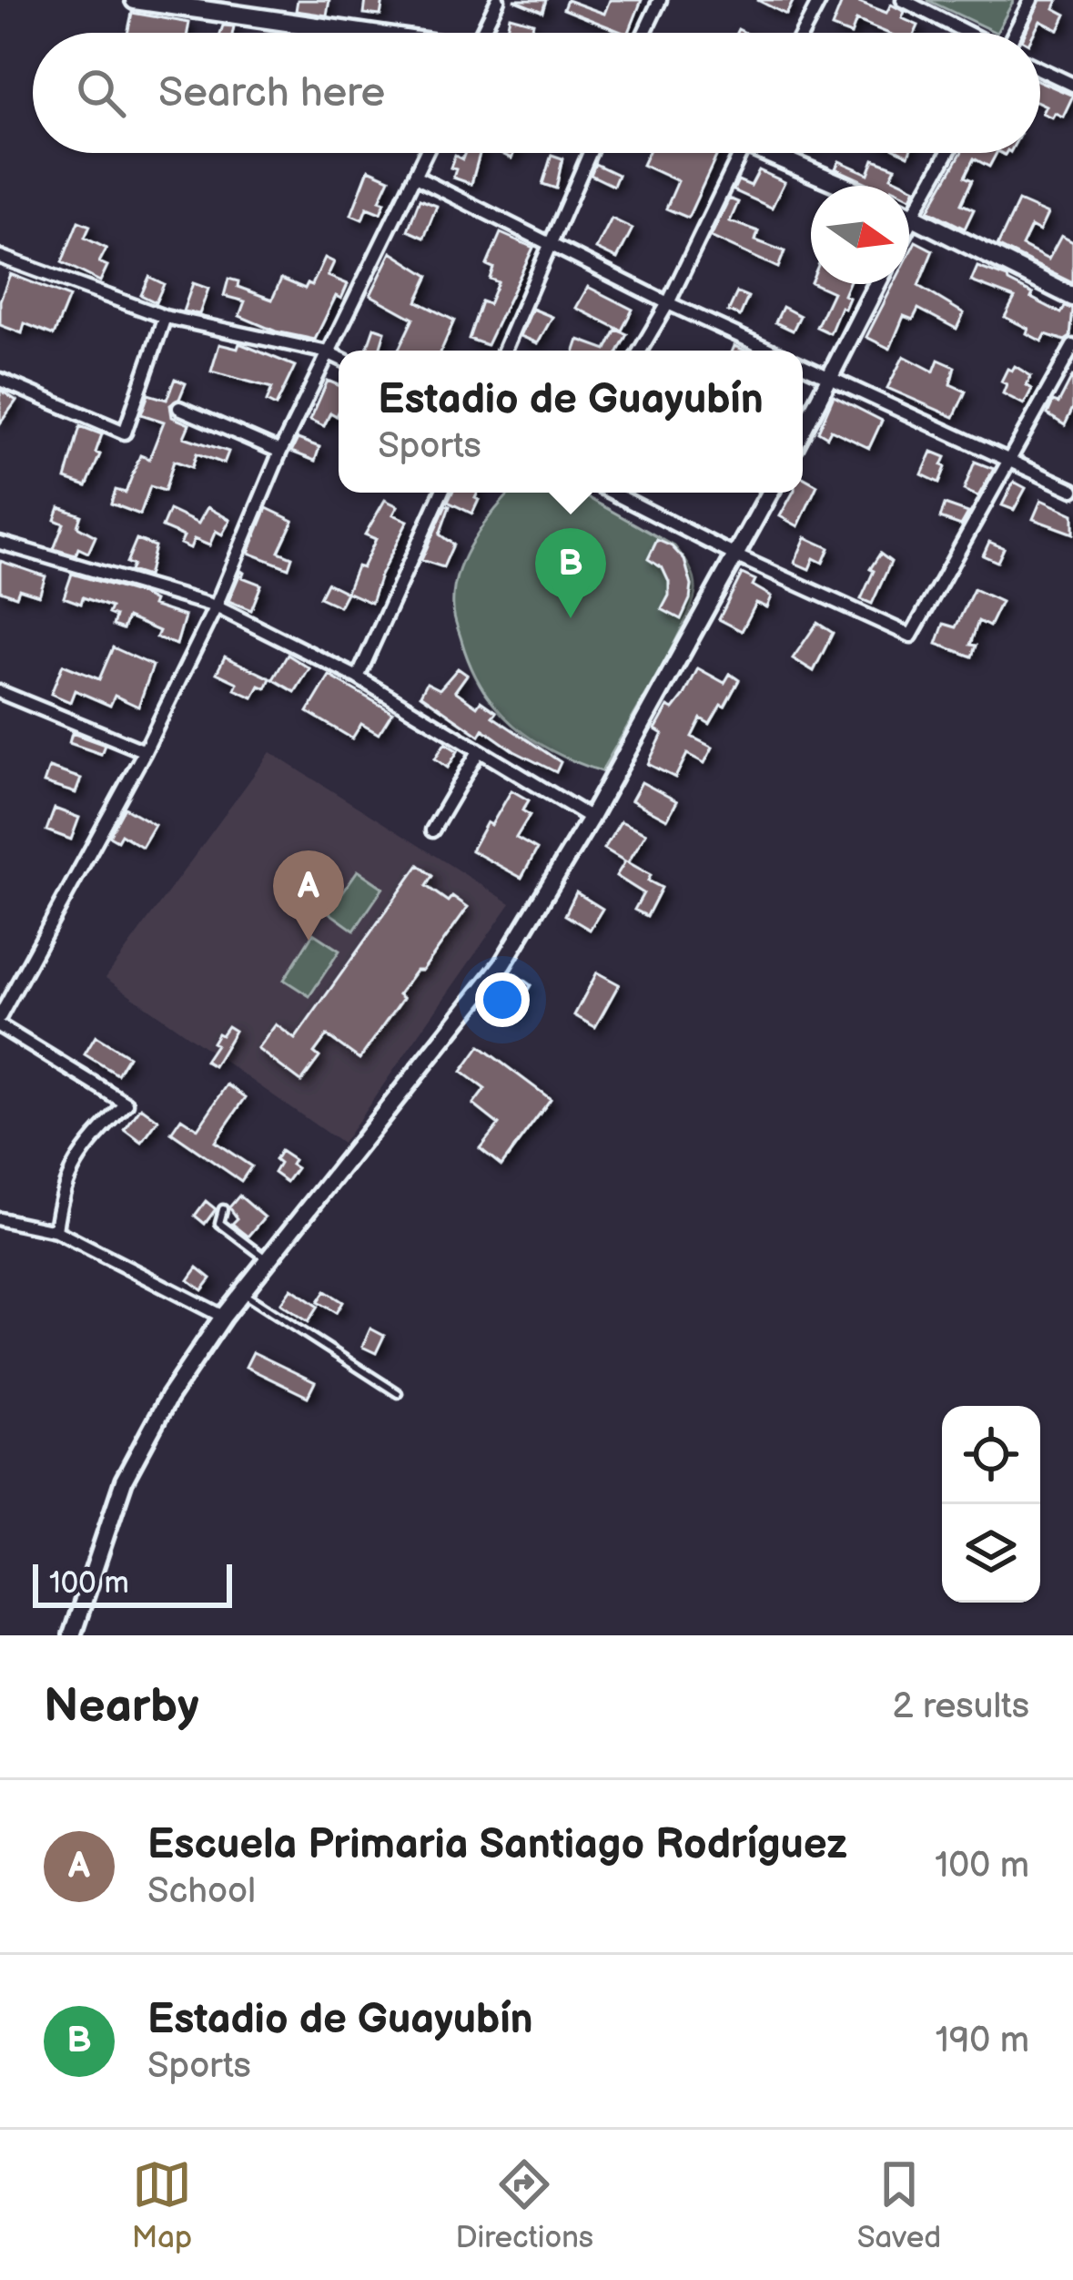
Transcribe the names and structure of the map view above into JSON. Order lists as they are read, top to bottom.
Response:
{
  "scale_bar": "100 m",
  "north": "right",
  "page": {
    "search": "Search here",
    "popup": ["Estadio de Guayubín", "Sports"],
    "pins": ["B", "A"],
    "scale": "100 m",
    "heading": ["Nearby", "2 results"],
    "list": [
      {
        "mark": "A",
        "name": "Escuela Primaria Santiago Rodríguez",
        "note": "School",
        "value": "100 m"
      },
      {
        "mark": "B",
        "name": "Estadio de Guayubín",
        "note": "Sports",
        "value": "190 m"
      }
    ],
    "nav": ["Map", "Directions", "Saved"]
  }
}
